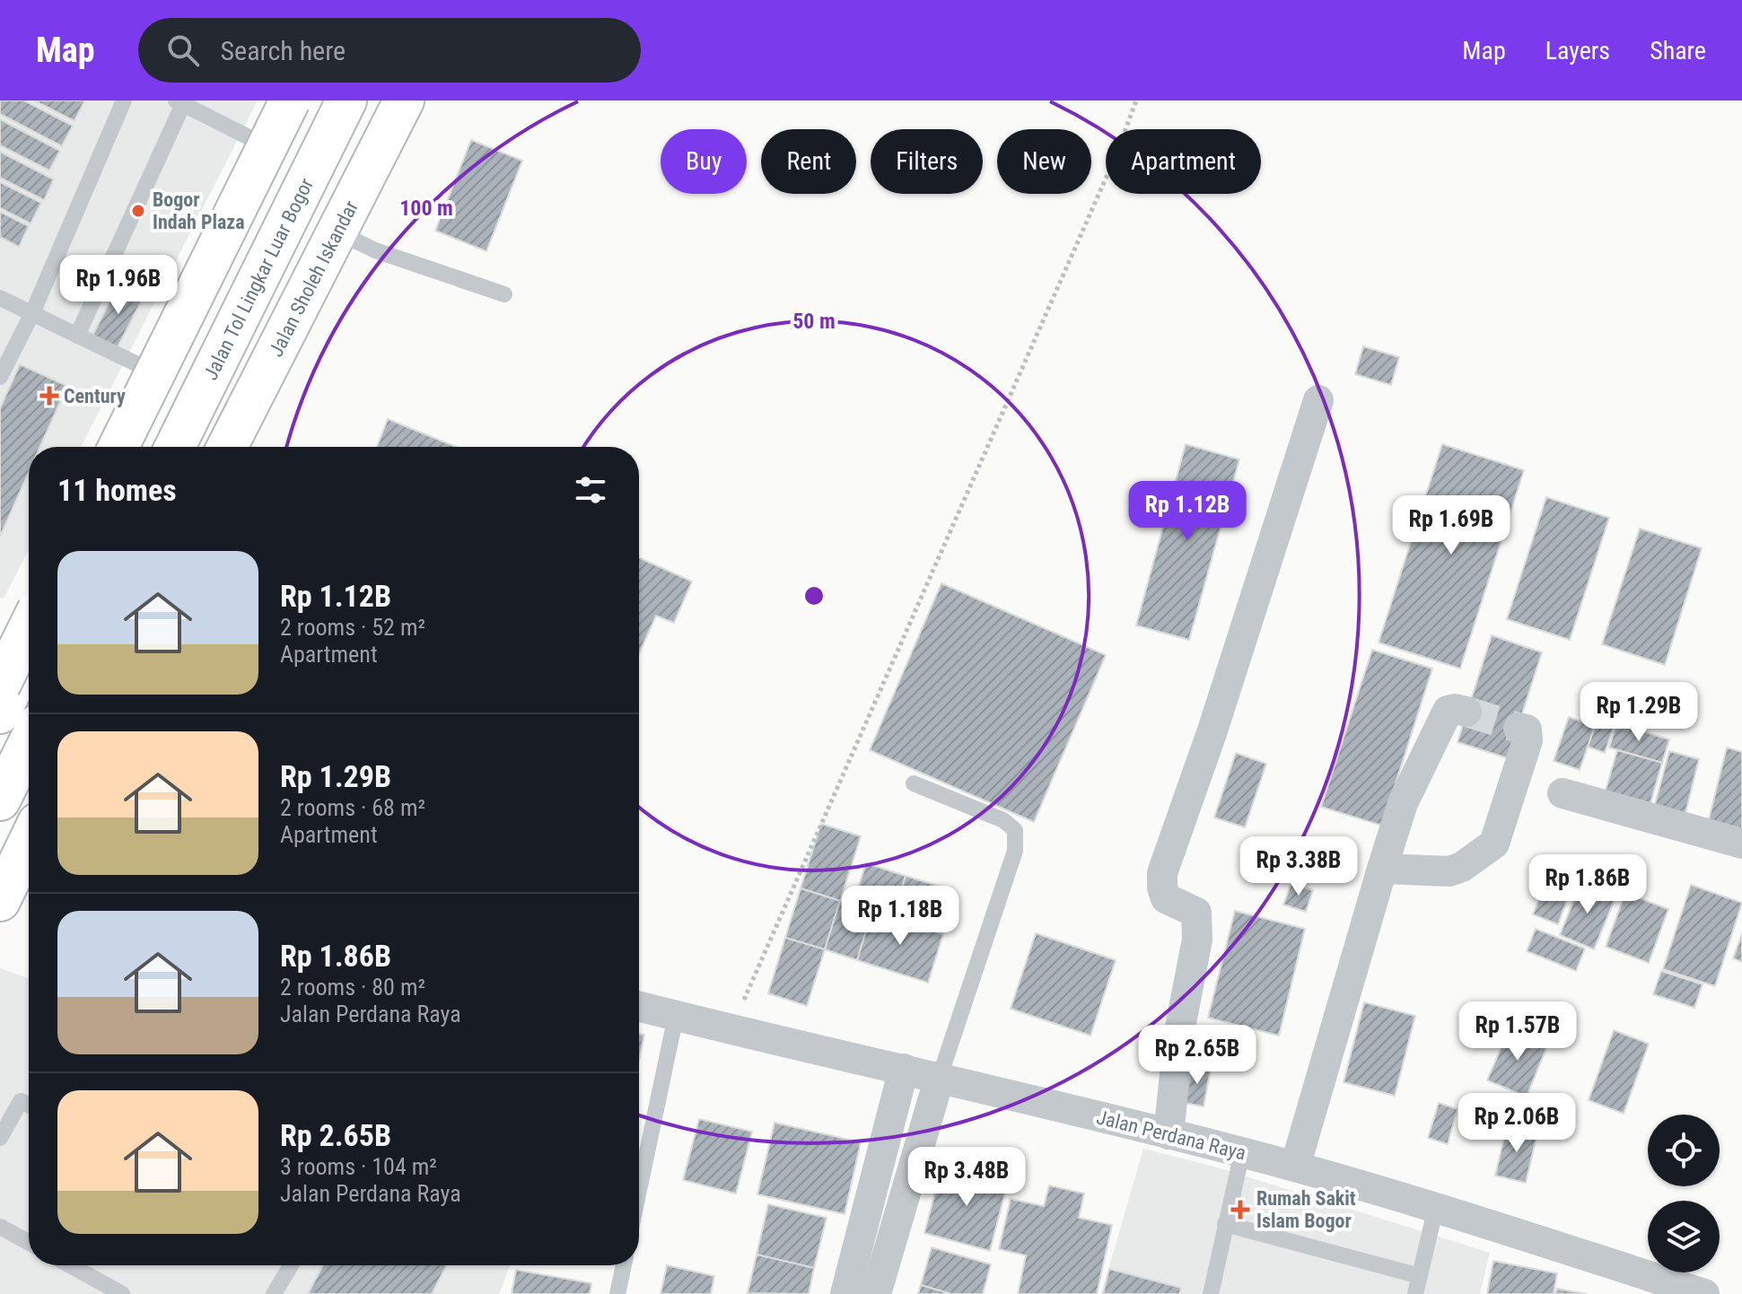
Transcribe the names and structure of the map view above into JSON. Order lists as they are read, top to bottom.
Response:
{
  "streets": {
    "highway": ["Jalan Tol Lingkar Luar Bogor", "Jalan Sholeh Iskandar"],
    "street": ["Jalan Perdana Raya"]
  },
  "places": {
    "other": ["Bogor Indah Plaza"],
    "health": ["Century", "Rumah Sakit Islam Bogor"]
  },
  "page": {
    "header": "Map",
    "search": "Search here",
    "nav": ["Map", "Layers", "Share"],
    "chip": [
      "Buy",
      "Rent",
      "Filters",
      "New",
      "Apartment"
    ],
    "price": [
      "Rp 1.96B",
      "Rp 1.12B",
      "Rp 1.69B",
      "Rp 1.29B",
      "Rp 3.38B",
      "Rp 1.86B",
      "Rp 1.18B",
      "Rp 1.57B",
      "Rp 2.65B",
      "Rp 2.06B",
      "Rp 3.48B"
    ],
    "heading": "11 homes",
    "list": [
      {
        "name": "Rp 1.12B",
        "note": "2 rooms · 52 m² · Apartment"
      },
      {
        "name": "Rp 1.29B",
        "note": "2 rooms · 68 m² · Apartment"
      },
      {
        "name": "Rp 1.86B",
        "note": "2 rooms · 80 m² · Jalan Perdana Raya"
      },
      {
        "name": "Rp 2.65B",
        "note": "3 rooms · 104 m² · Jalan Perdana Raya"
      }
    ]
  },
  "rings": ["100 m", "50 m"]
}
